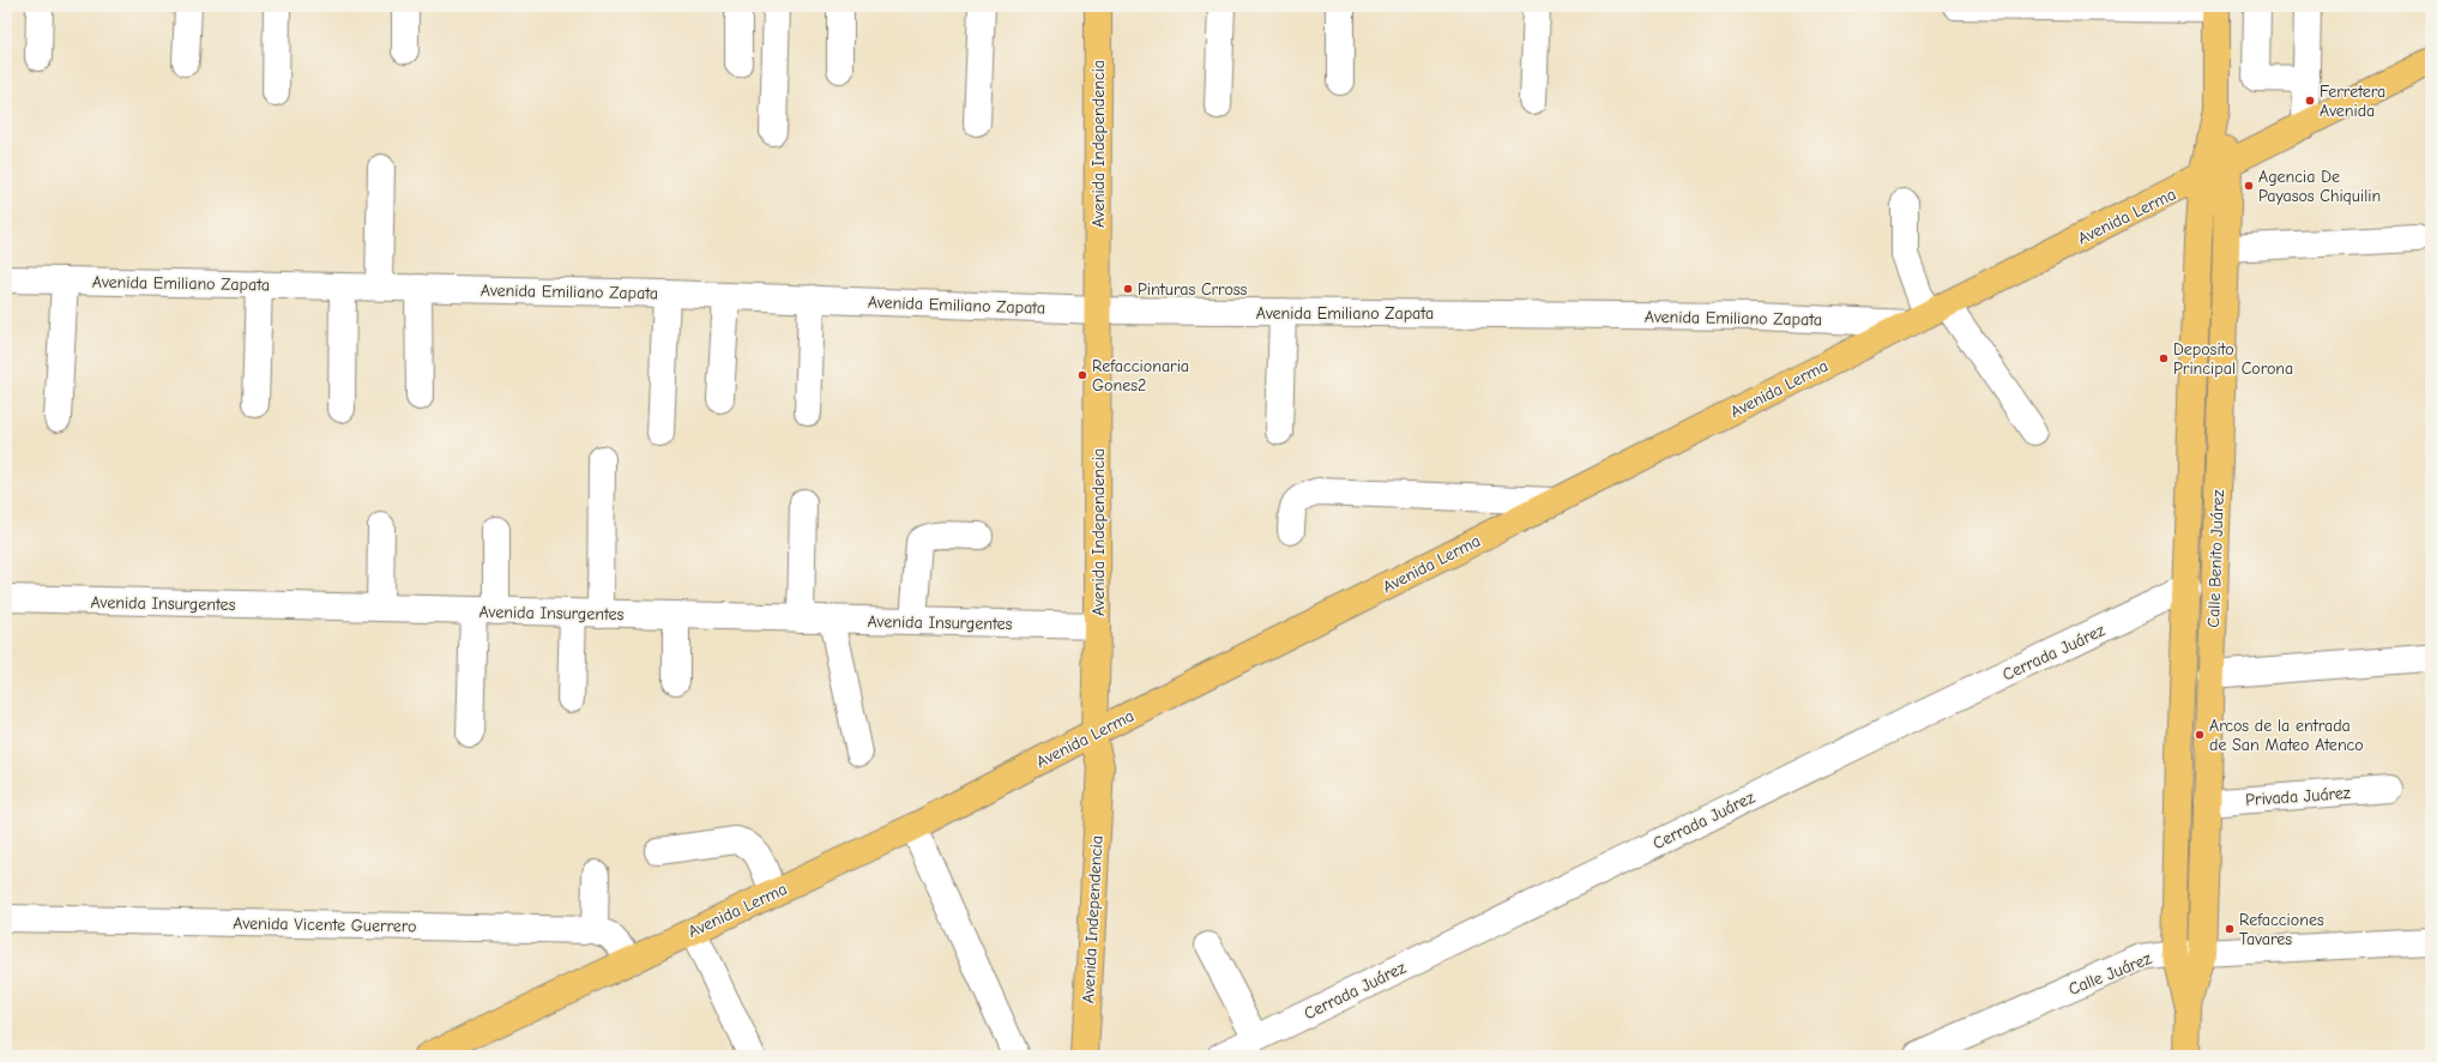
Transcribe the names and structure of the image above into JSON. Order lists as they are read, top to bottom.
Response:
{
  "streets": {
    "main road": ["Avenida Independencia", "Avenida Lerma", "Calle Benito Juárez"],
    "street": [
      "Avenida Emiliano Zapata",
      "Avenida Insurgentes",
      "Cerrada Juárez",
      "Privada Juárez",
      "Avenida Vicente Guerrero",
      "Calle Juárez"
    ]
  },
  "crossings": [
    ["Avenida Independencia", "Avenida Lerma"],
    ["Avenida Independencia", "Avenida Emiliano Zapata"],
    ["Avenida Independencia", "Avenida Insurgentes"],
    ["Avenida Lerma", "Avenida Emiliano Zapata"],
    ["Avenida Lerma", "Calle Benito Juárez"],
    ["Avenida Lerma", "Avenida Vicente Guerrero"],
    ["Calle Benito Juárez", "Cerrada Juárez"],
    ["Calle Benito Juárez", "Privada Juárez"],
    ["Calle Benito Juárez", "Calle Juárez"]
  ],
  "places": [
    "Ferretera Avenida",
    "Agencia De Payasos Chiquilin",
    "Pinturas Crross",
    "Deposito Principal Corona",
    "Refaccionaria Gones2",
    "Arcos de la entrada de San Mateo Atenco",
    "Refacciones Tavares"
  ]
}
